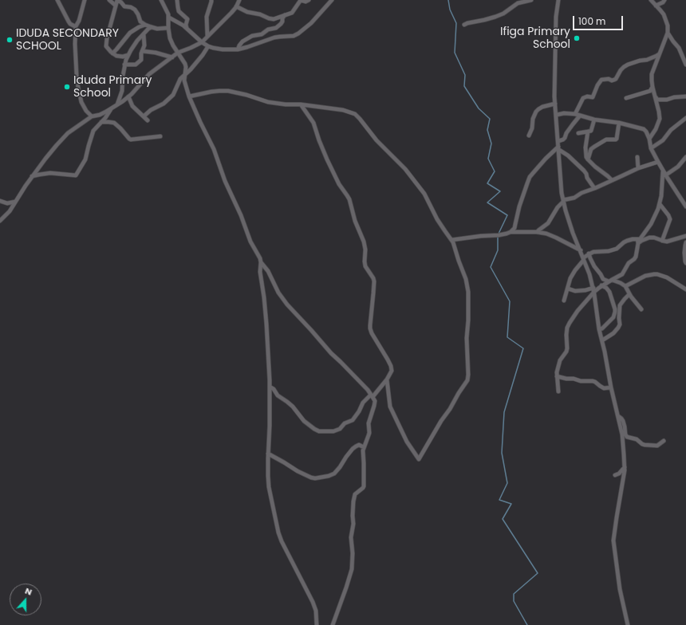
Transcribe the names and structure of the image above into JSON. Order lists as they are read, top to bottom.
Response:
{
  "places": ["Ifiga Primary School", "IDUDA SECONDARY SCHOOL", "Iduda Primary School"],
  "scale_bar": "100 m",
  "north": "top"
}
